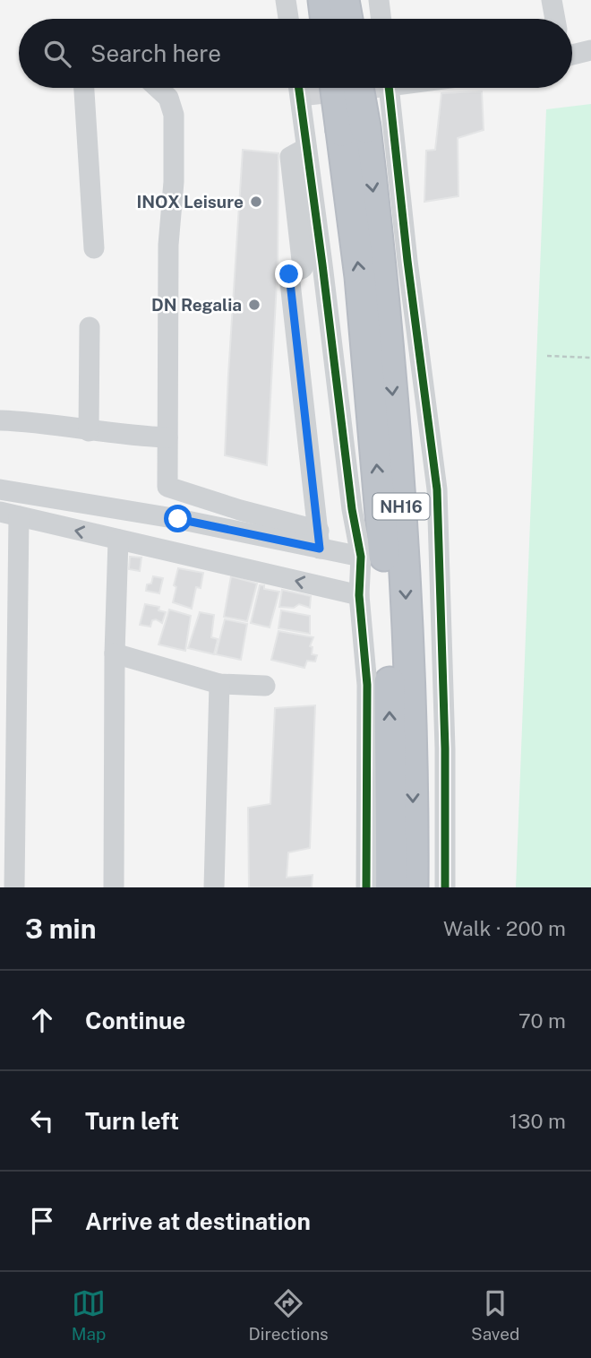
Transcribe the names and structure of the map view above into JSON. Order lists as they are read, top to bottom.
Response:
{
  "streets": {
    "highway": ["NH16"]
  },
  "places": ["INOX Leisure", "DN Regalia"],
  "page": {
    "search": "Search here",
    "heading": ["3 min", "Walk · 200 m"],
    "list": [
      ["Continue", "70 m"],
      ["Turn left", "130 m"],
      "Arrive at destination"
    ],
    "nav": ["Map", "Directions", "Saved"]
  }
}
